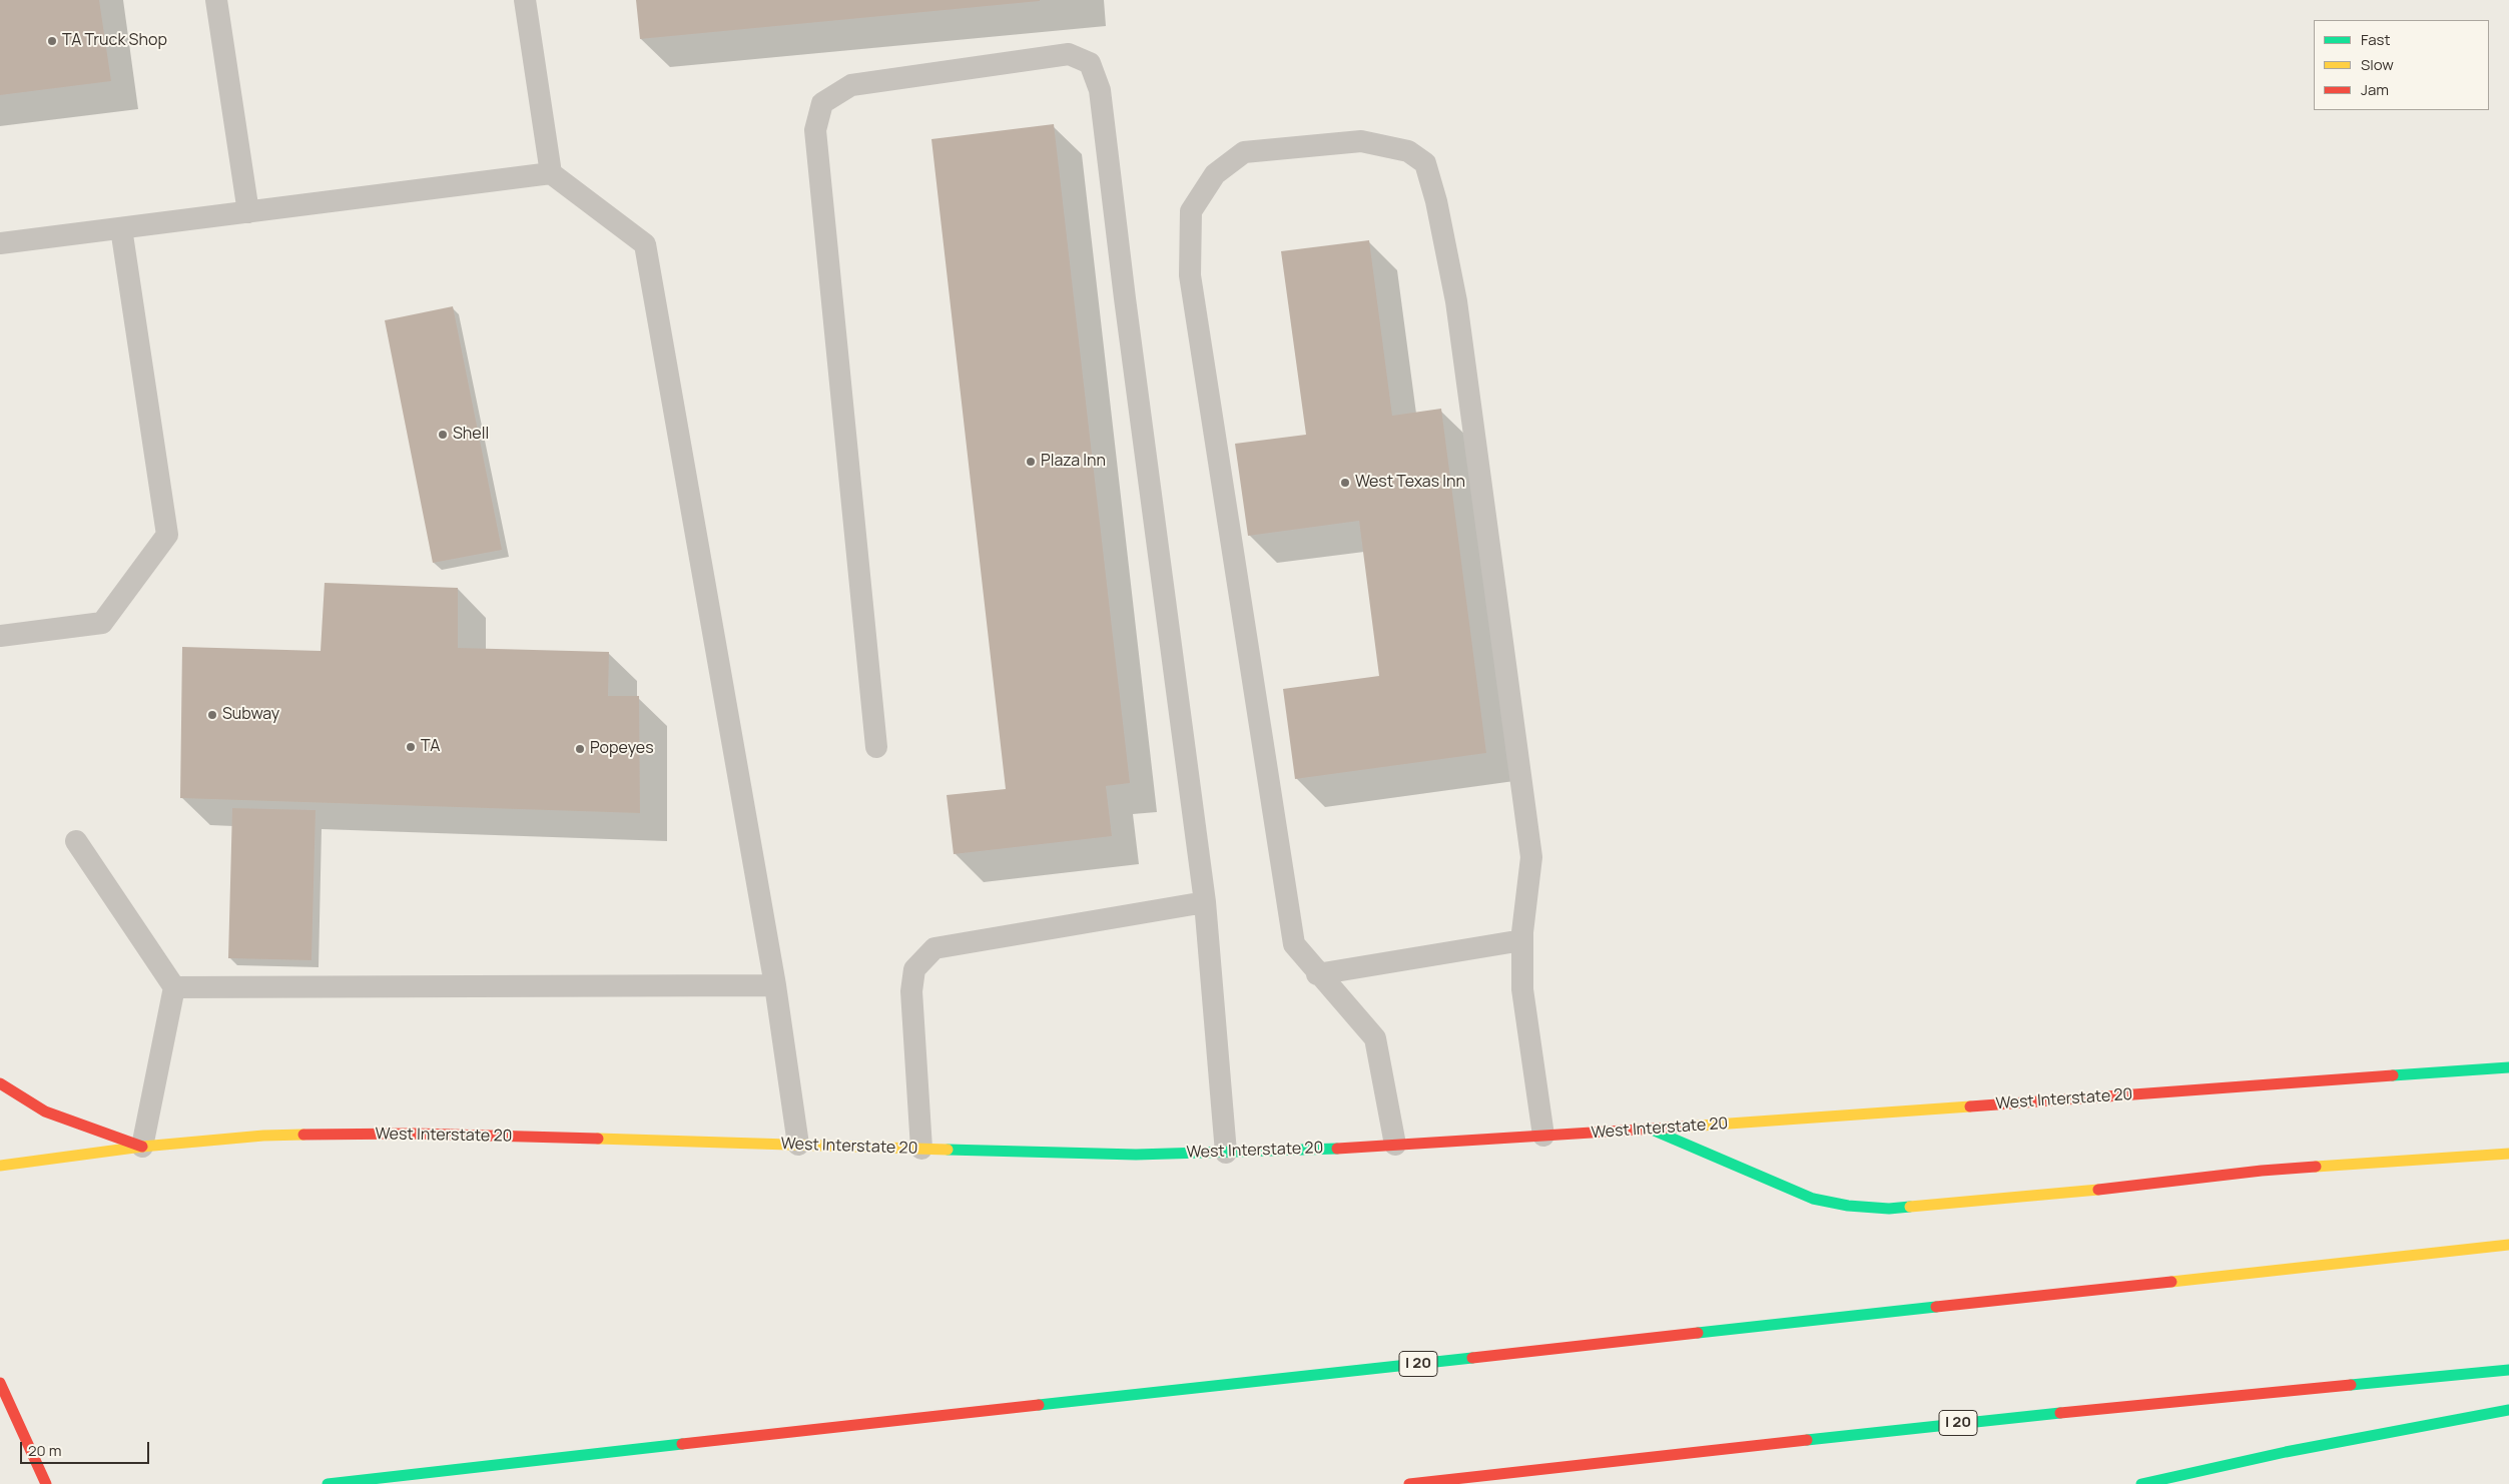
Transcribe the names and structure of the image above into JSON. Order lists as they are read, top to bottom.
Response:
{
  "streets": {
    "main road": ["West Interstate 20", "I 20"]
  },
  "places": [
    "TA Truck Shop",
    "Shell",
    "Plaza Inn",
    "West Texas Inn",
    "Subway",
    "TA",
    "Popeyes"
  ],
  "legend": ["Fast", "Slow", "Jam"],
  "scale_bar": "20 m"
}
